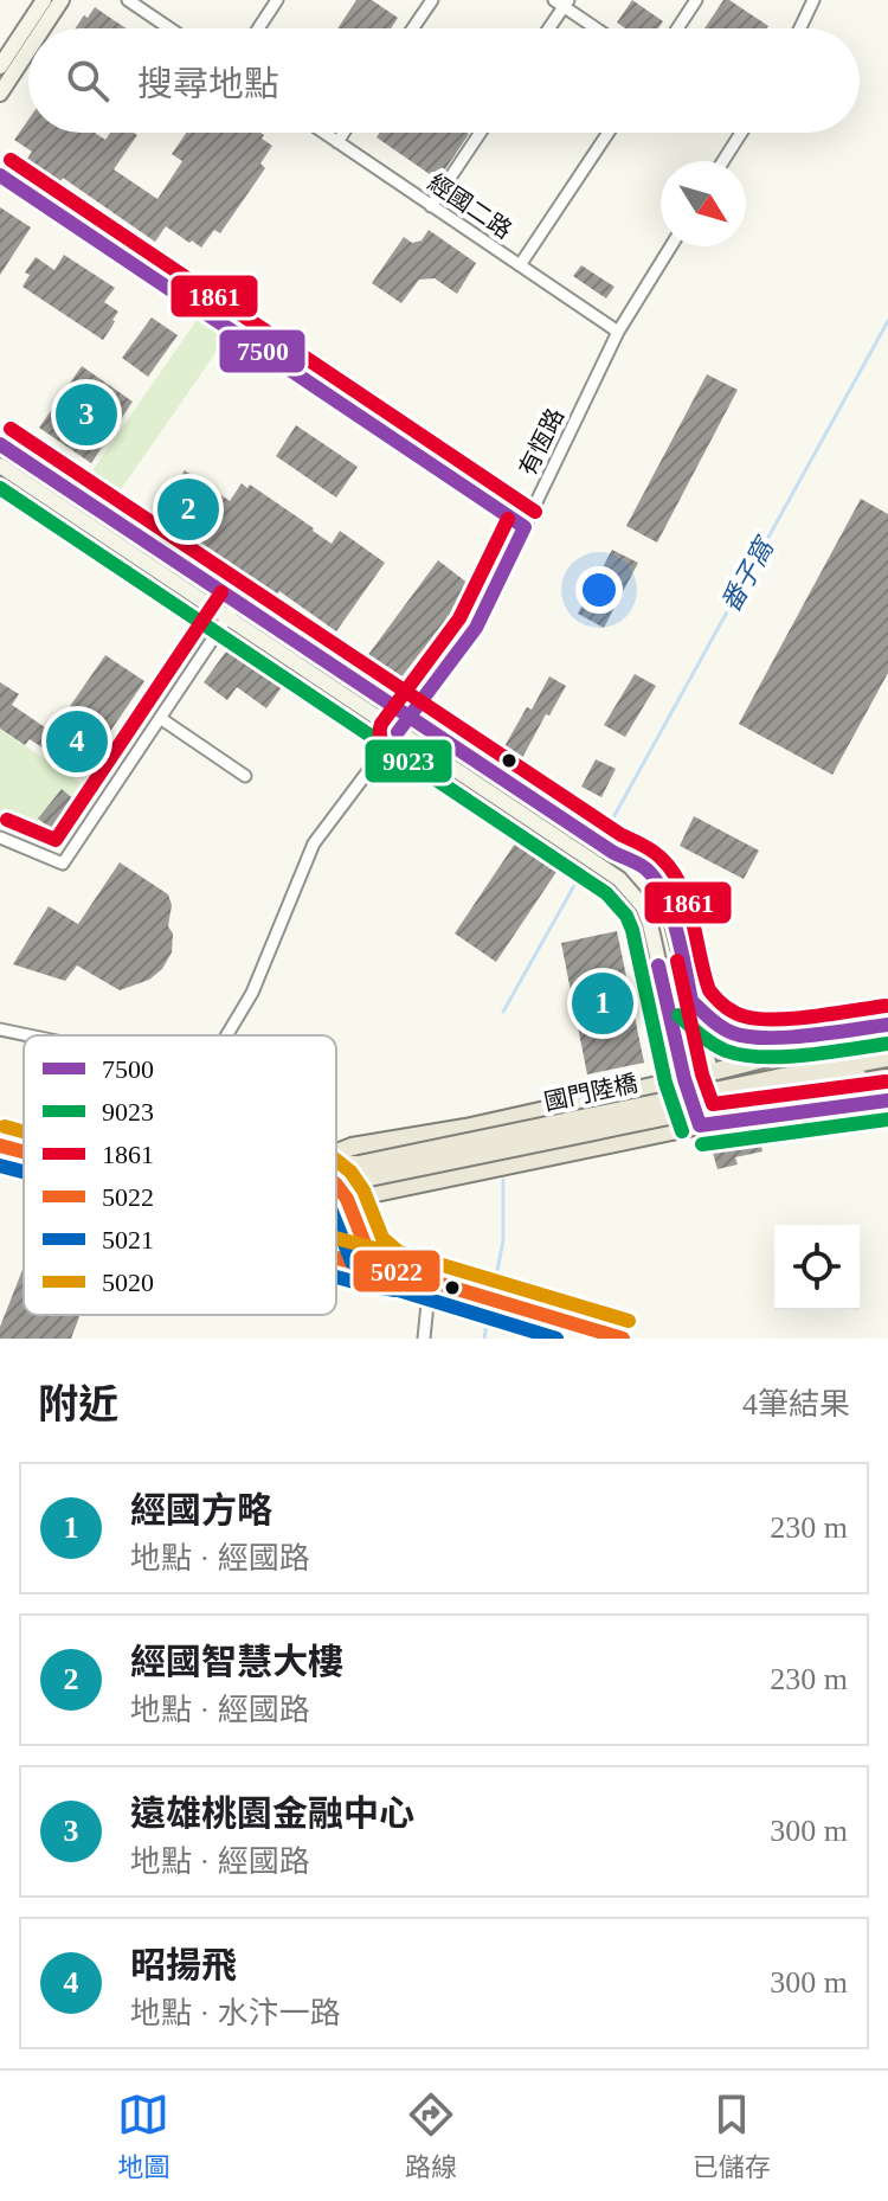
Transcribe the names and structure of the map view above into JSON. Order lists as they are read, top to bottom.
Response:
{
  "streets": {
    "main road": ["國門陸橋"],
    "street": ["經國二路", "有恆路"]
  },
  "crossings": [
    ["經國二路", "有恆路"]
  ],
  "water": ["番子窩"],
  "lines": [
    "transit line 1861",
    "transit line 7500",
    "transit line 9023",
    "transit line 5020",
    "transit line 5022",
    "transit line 5021"
  ],
  "legend": [
    "7500",
    "9023",
    "1861",
    "5022",
    "5021",
    "5020"
  ],
  "north": "bottom right",
  "page": {
    "search": "搜尋地點",
    "pins": [
      "3",
      "2",
      "4",
      "1"
    ],
    "heading": ["附近", "4筆結果"],
    "list": [
      {
        "mark": "1",
        "name": "經國方略",
        "note": "地點 · 經國路",
        "value": "230 m"
      },
      {
        "mark": "2",
        "name": "經國智慧大樓",
        "note": "地點 · 經國路",
        "value": "230 m"
      },
      {
        "mark": "3",
        "name": "遠雄桃園金融中心",
        "note": "地點 · 經國路",
        "value": "300 m"
      },
      {
        "mark": "4",
        "name": "昭揚飛",
        "note": "地點 · 水汴一路",
        "value": "300 m"
      }
    ],
    "nav": ["地圖", "路線", "已儲存"]
  }
}
